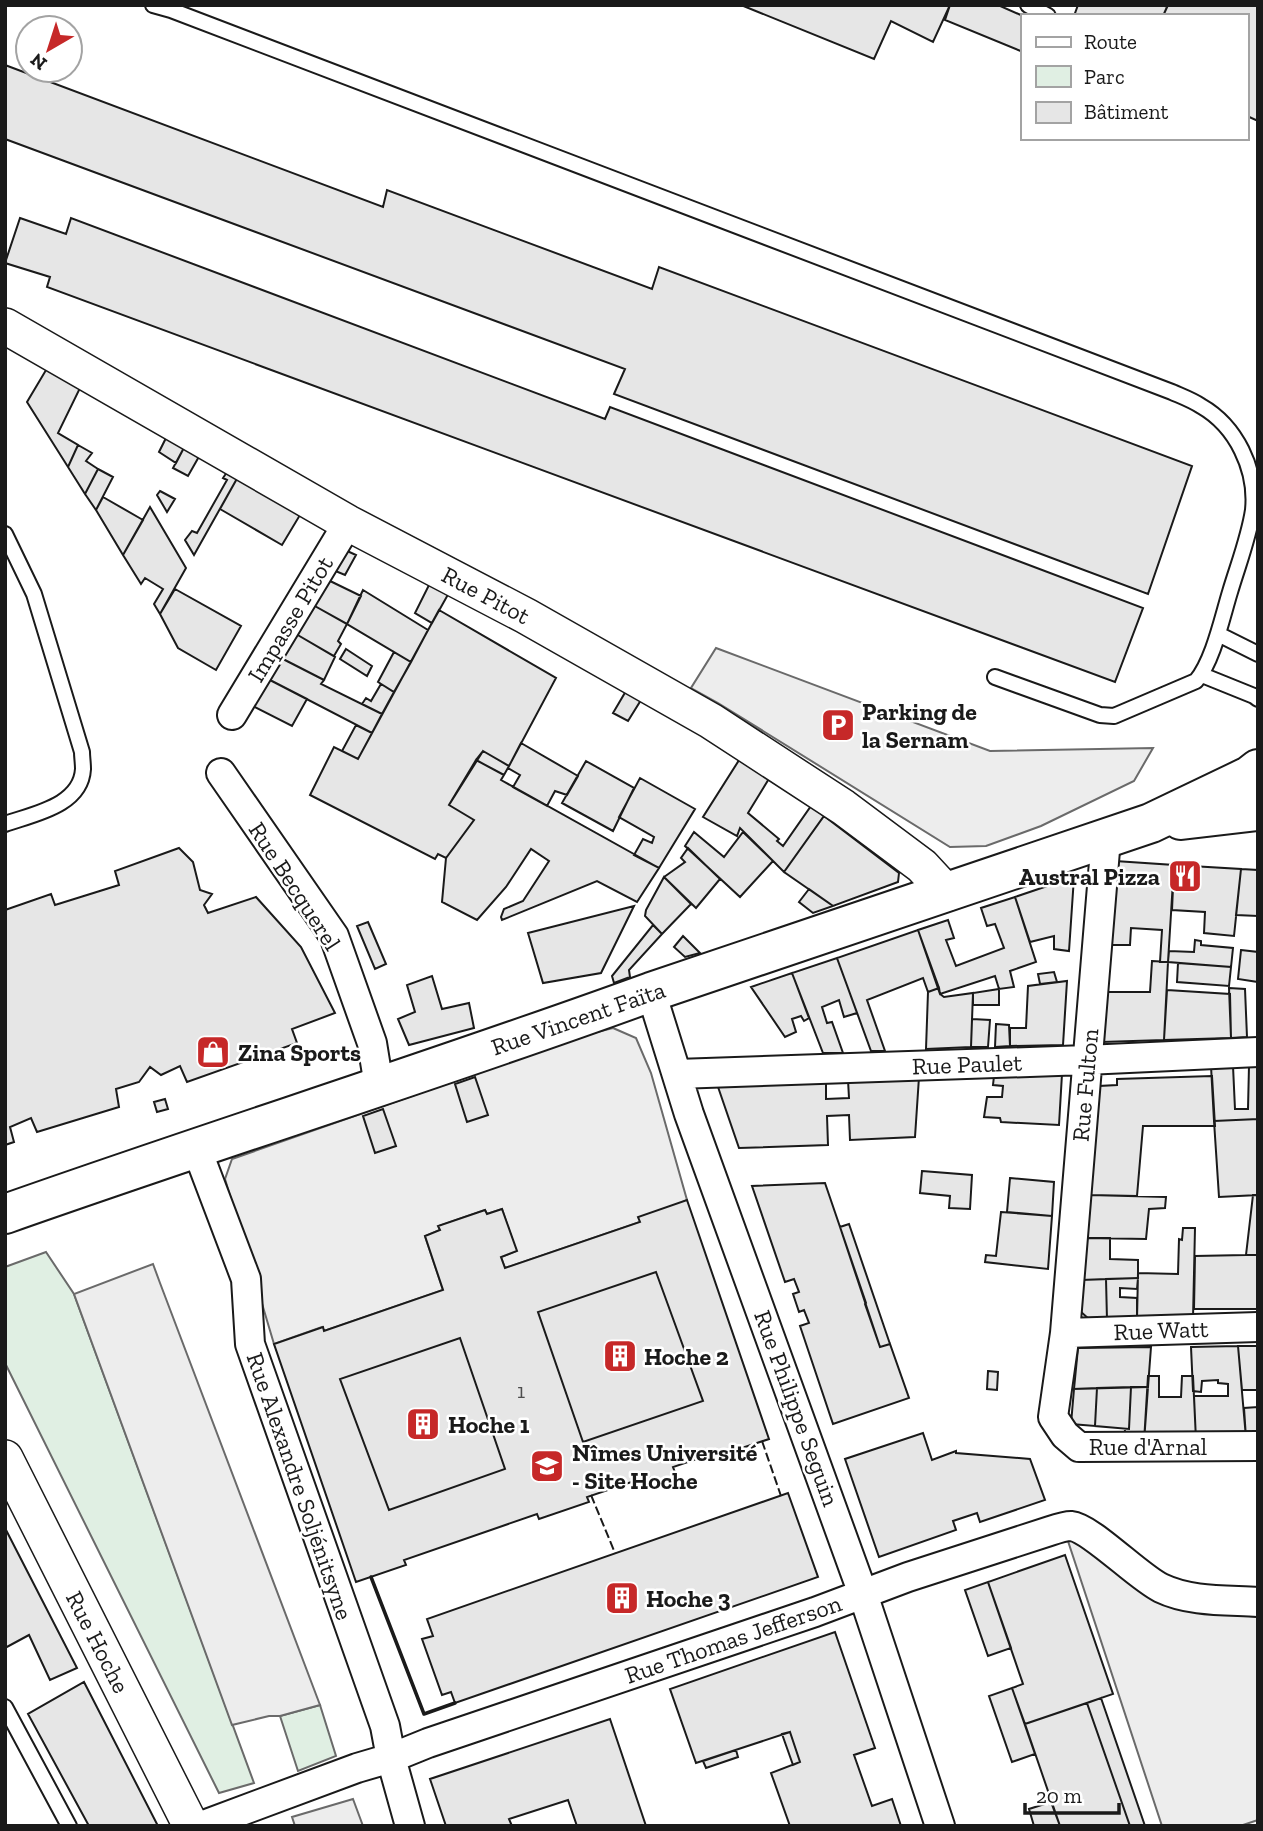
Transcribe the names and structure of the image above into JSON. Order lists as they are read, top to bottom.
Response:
{
  "streets": {
    "main road": ["Rue Vincent Faïta"],
    "street": [
      "Rue Pitot",
      "Impasse Pitot",
      "Rue Becquerel",
      "Rue Paulet",
      "Rue Fulton",
      "Rue Watt",
      "Rue Philippe Seguin",
      "Rue d'Arnal",
      "Rue Alexandre Soljénitsyne",
      "Rue Thomas Jefferson",
      "Rue Hoche"
    ]
  },
  "crossings": [
    ["Rue Pitot", "Impasse Pitot"],
    ["Rue Pitot", "Rue Vincent Faïta"],
    ["Rue Becquerel", "Rue Vincent Faïta"],
    ["Rue Vincent Faïta", "Rue Fulton"],
    ["Rue Vincent Faïta", "Rue Philippe Seguin"],
    ["Rue Vincent Faïta", "Rue Alexandre Soljénitsyne"],
    ["Rue Paulet", "Rue Fulton"],
    ["Rue Paulet", "Rue Philippe Seguin"],
    ["Rue Fulton", "Rue Watt"],
    ["Rue Fulton", "Rue d'Arnal"],
    ["Rue Watt", "Rue d'Arnal"],
    ["Rue Philippe Seguin", "Rue Thomas Jefferson"],
    ["Rue Alexandre Soljénitsyne", "Rue Thomas Jefferson"]
  ],
  "places": {
    "parking": ["Parking de la Sernam"],
    "restaurant": ["Austral Pizza"],
    "shop": ["Zina Sports"],
    "building": ["Hoche 2", "Hoche 1", "Hoche 3"],
    "school or university": ["Nîmes Université - Site Hoche"]
  },
  "house_numbers": ["1"],
  "legend": ["Route", "Parc", "Bâtiment"],
  "scale_bar": "20 m",
  "north": "bottom left"
}
